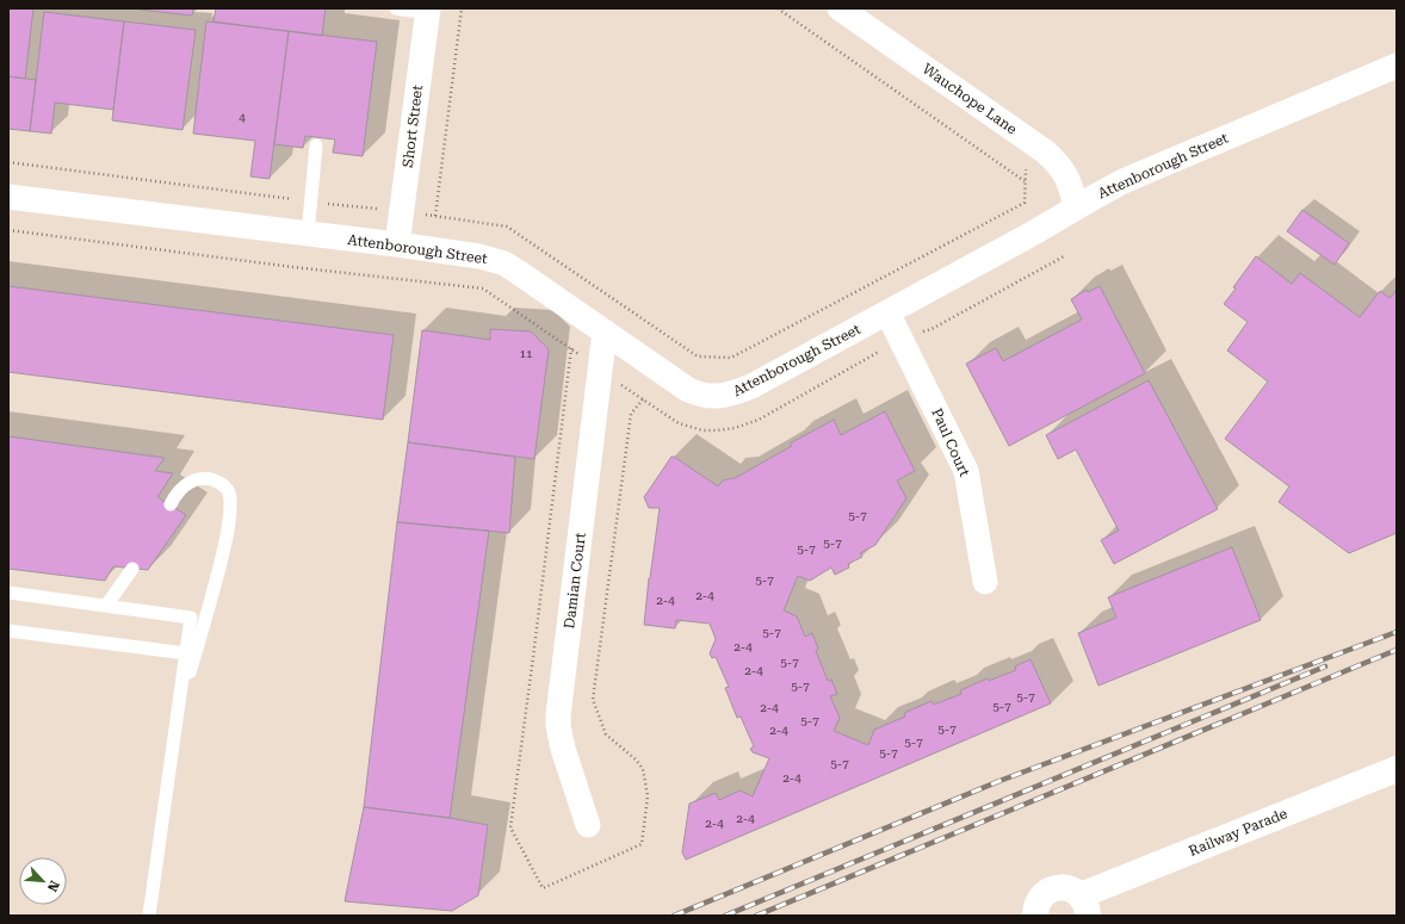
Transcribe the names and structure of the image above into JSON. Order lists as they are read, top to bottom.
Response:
{
  "streets": {
    "main road": ["Railway Parade"],
    "street": [
      "Wauchope Lane",
      "Short Street",
      "Attenborough Street",
      "Paul Court",
      "Damian Court"
    ]
  },
  "crossings": [
    ["Wauchope Lane", "Attenborough Street"],
    ["Short Street", "Attenborough Street"],
    ["Attenborough Street", "Paul Court"],
    ["Attenborough Street", "Damian Court"]
  ],
  "house_numbers": [
    "4",
    "11",
    "5-7",
    "5-7",
    "5-7",
    "5-7",
    "2-4",
    "2-4",
    "5-7",
    "2-4",
    "5-7",
    "2-4",
    "5-7",
    "5-7",
    "5-7",
    "2-4",
    "5-7",
    "5-7",
    "2-4",
    "5-7",
    "5-7",
    "5-7",
    "2-4",
    "2-4",
    "2-4"
  ],
  "north": "bottom right"
}
